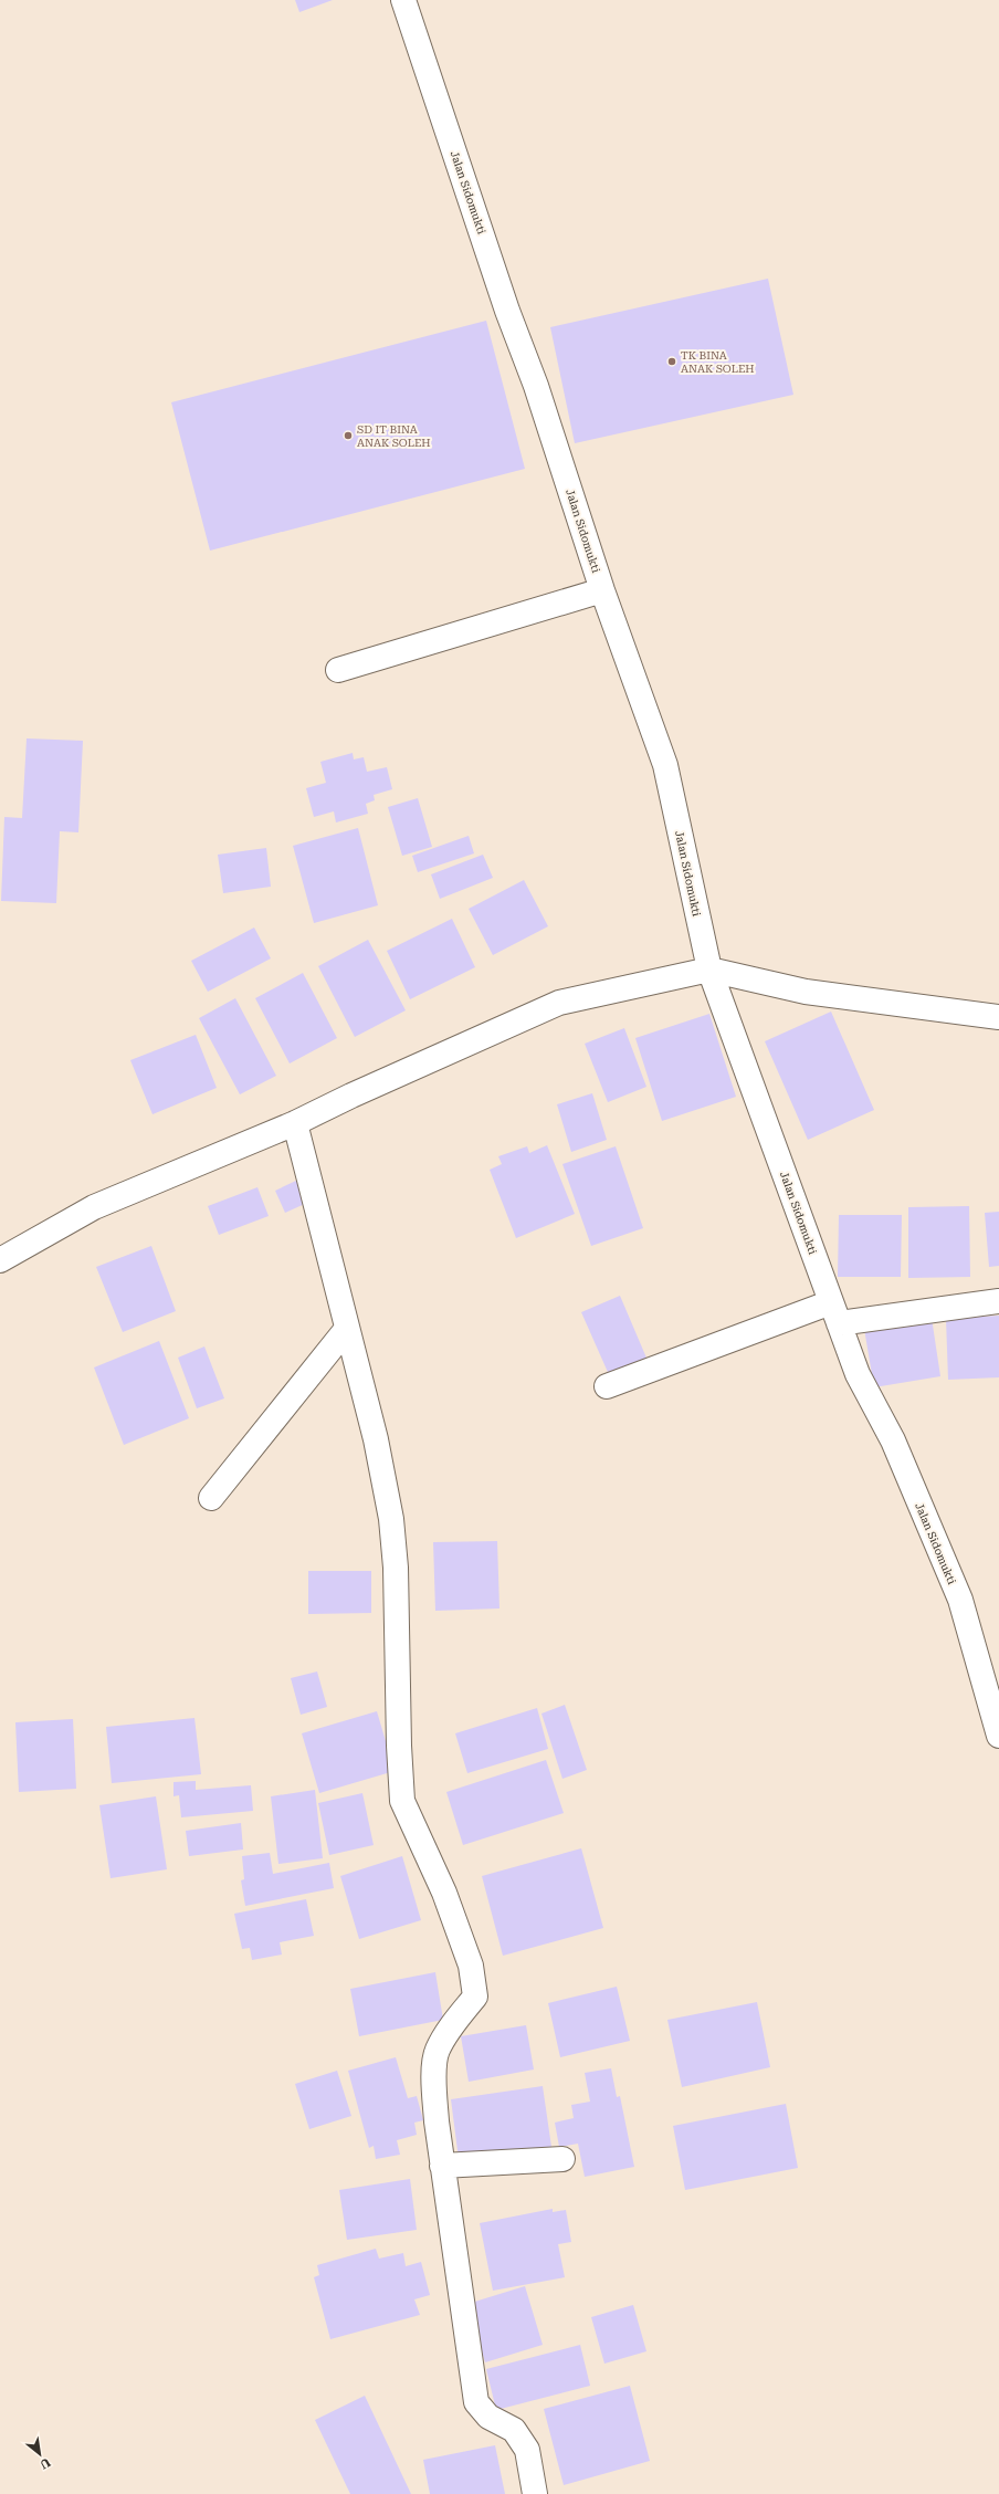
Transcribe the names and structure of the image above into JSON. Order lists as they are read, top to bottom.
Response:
{
  "streets": {
    "street": ["Jalan Sidomukti"]
  },
  "places": ["TK BINA ANAK SOLEH", "SD IT BINA ANAK SOLEH"],
  "north": "bottom right"
}
